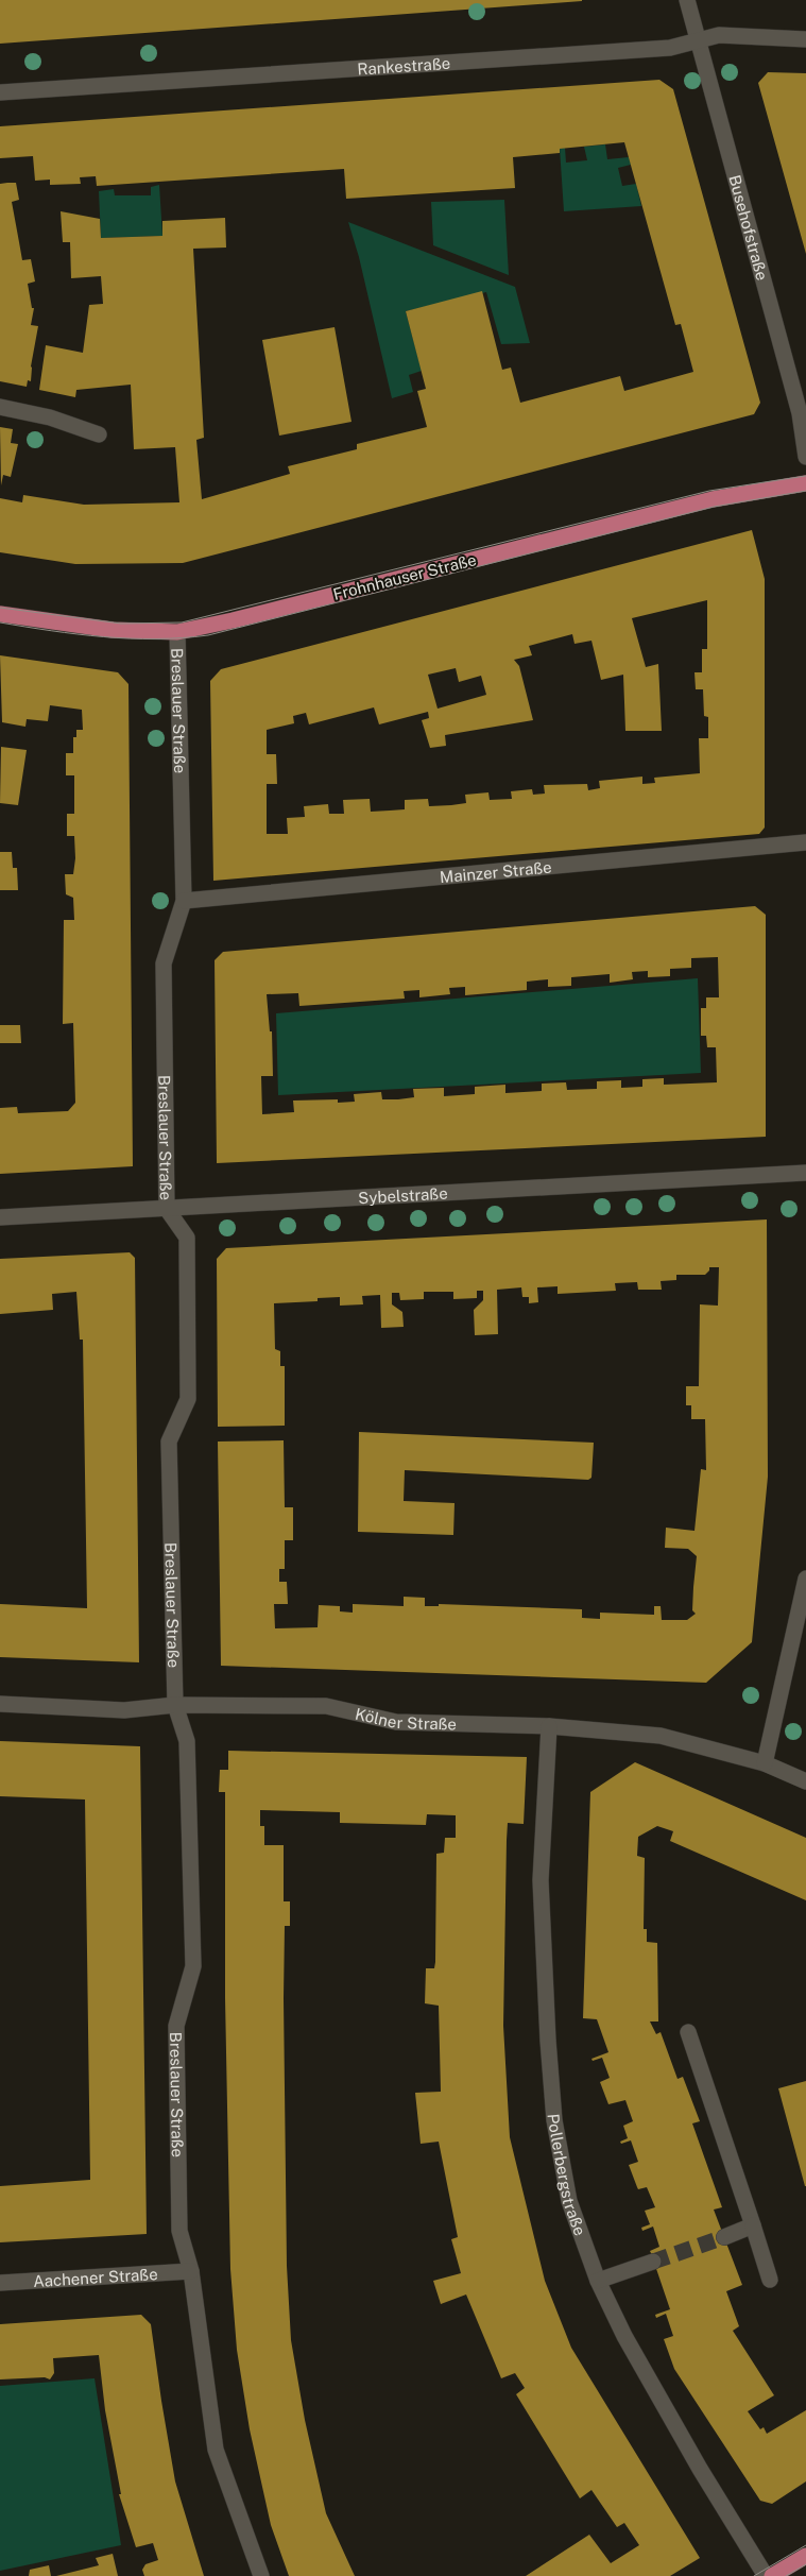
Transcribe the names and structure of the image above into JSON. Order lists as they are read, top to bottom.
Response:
{
  "streets": {
    "main road": ["Frohnhauser Straße"],
    "street": [
      "Rankestraße",
      "Busehofstraße",
      "Breslauer Straße",
      "Mainzer Straße",
      "Sybelstraße",
      "Kölner Straße",
      "Pollerbergstraße",
      "Aachener Straße"
    ]
  },
  "crossings": [
    ["Rankestraße", "Busehofstraße"],
    ["Frohnhauser Straße", "Breslauer Straße"],
    ["Breslauer Straße", "Mainzer Straße"],
    ["Breslauer Straße", "Sybelstraße"],
    ["Breslauer Straße", "Kölner Straße"],
    ["Breslauer Straße", "Aachener Straße"],
    ["Kölner Straße", "Pollerbergstraße"]
  ]
}
